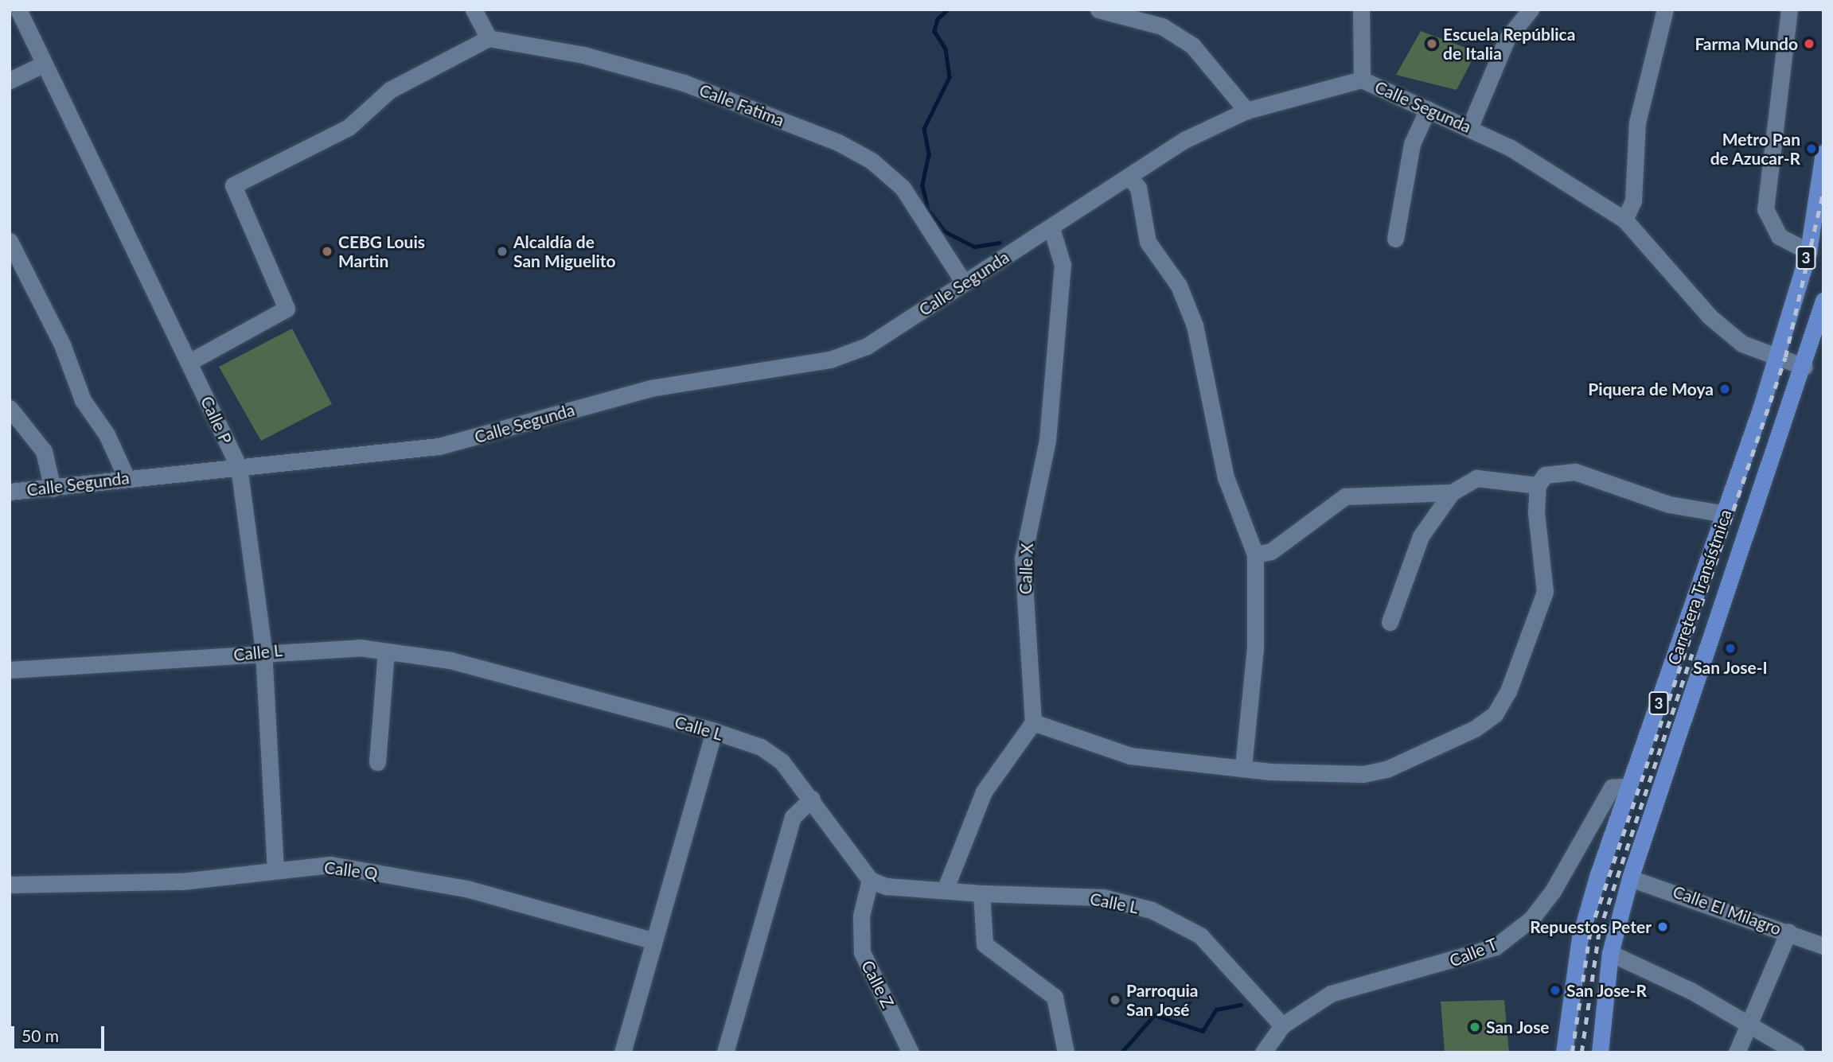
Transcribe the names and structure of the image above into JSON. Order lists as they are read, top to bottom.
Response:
{
  "streets": {
    "main road": ["3", "Carretera Transístmica"],
    "street": [
      "Calle Fatima",
      "Calle Segunda",
      "Calle P",
      "Calle X",
      "Calle L",
      "Calle Q",
      "Calle El Milagro",
      "Calle T",
      "Calle Z"
    ]
  },
  "crossings": [
    ["Calle Fatima", "Calle Segunda"],
    ["Calle Segunda", "Calle P"],
    ["Calle Segunda", "Calle X"],
    ["Calle Segunda", "Carretera Transístmica"],
    ["Calle P", "Calle L"],
    ["Calle P", "Calle Q"],
    ["Carretera Transístmica", "Calle El Milagro"],
    ["Carretera Transístmica", "Calle T"],
    ["Calle L", "Calle T"],
    ["Calle L", "Calle Z"]
  ],
  "places": [
    "Escuela República de Italia",
    "Farma Mundo",
    "Metro Pan de Azucar-R",
    "CEBG Louis Martin",
    "Alcaldía de San Miguelito",
    "Piquera de Moya",
    "San Jose-I",
    "Repuestos Peter",
    "San Jose-R",
    "Parroquia San José",
    "San Jose"
  ],
  "scale_bar": "50 m"
}
